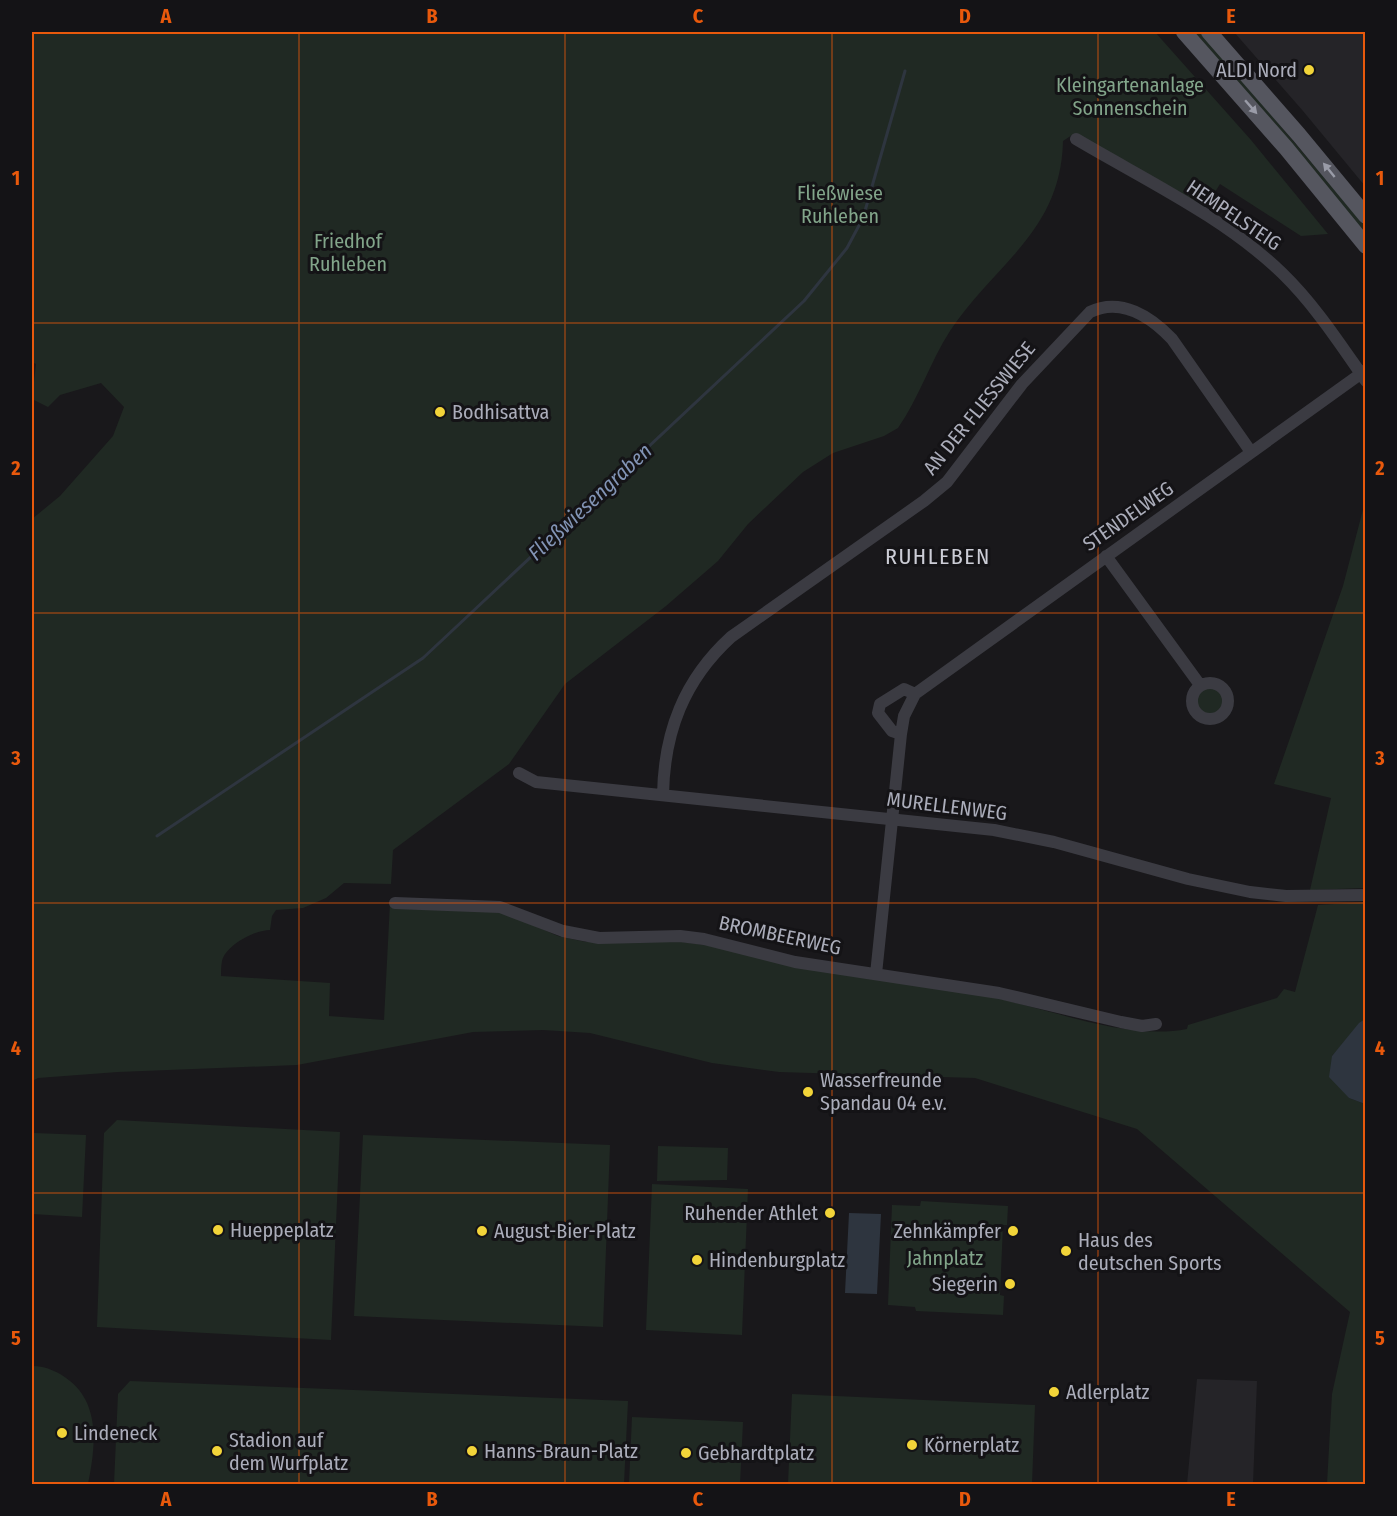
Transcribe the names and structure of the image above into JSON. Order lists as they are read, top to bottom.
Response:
{
  "streets": {
    "street": [
      "HEMPELSTEIG",
      "AN DER FLIESSWIESE",
      "STENDELWEG",
      "MURELLENWEG",
      "BROMBEERWEG"
    ]
  },
  "crossings": [
    ["HEMPELSTEIG", "STENDELWEG"],
    ["AN DER FLIESSWIESE", "STENDELWEG"],
    ["AN DER FLIESSWIESE", "MURELLENWEG"]
  ],
  "districts": ["RUHLEBEN"],
  "water": ["Fließwiesengraben"],
  "parks": [
    "Kleingartenanlage Sonnenschein",
    "Fließwiese Ruhleben",
    "Friedhof Ruhleben",
    "Jahnplatz"
  ],
  "places": [
    "ALDI Nord",
    "Bodhisattva",
    "Wasserfreunde Spandau 04 e.v.",
    "Ruhender Athlet",
    "Hueppeplatz",
    "August-Bier-Platz",
    "Zehnkämpfer",
    "Haus des deutschen Sports",
    "Hindenburgplatz",
    "Siegerin",
    "Adlerplatz",
    "Lindeneck",
    "Körnerplatz",
    "Stadion auf dem Wurfplatz",
    "Hanns-Braun-Platz",
    "Gebhardtplatz"
  ],
  "grid": {
    "columns": [
      "A",
      "B",
      "C",
      "D",
      "E"
    ],
    "rows": [
      "1",
      "2",
      "3",
      "4",
      "5"
    ]
  }
}
